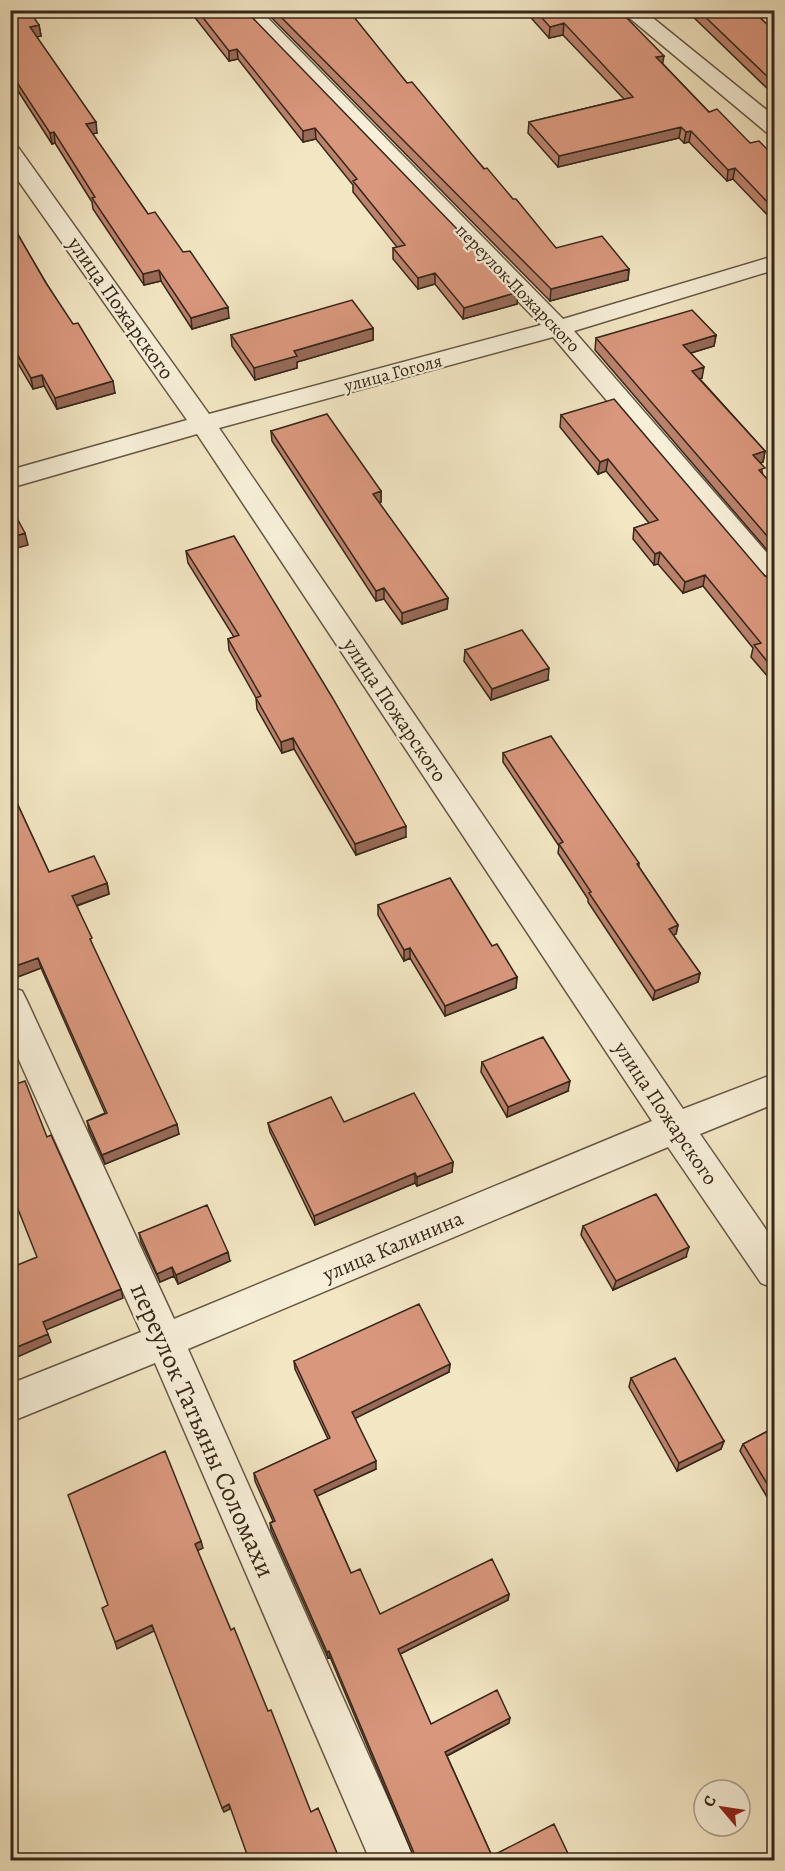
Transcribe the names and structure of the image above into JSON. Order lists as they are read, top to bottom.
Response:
{
  "streets": {
    "street": [
      "переулок Пожарского",
      "улица Пожарского",
      "улица Гоголя",
      "улица Калинина",
      "переулок Татьяны Соломахи"
    ]
  },
  "crossings": [
    ["переулок Пожарского", "улица Гоголя"],
    ["улица Пожарского", "улица Гоголя"],
    ["улица Пожарского", "улица Калинина"],
    ["улица Калинина", "переулок Татьяны Соломахи"]
  ],
  "north": "top left"
}
